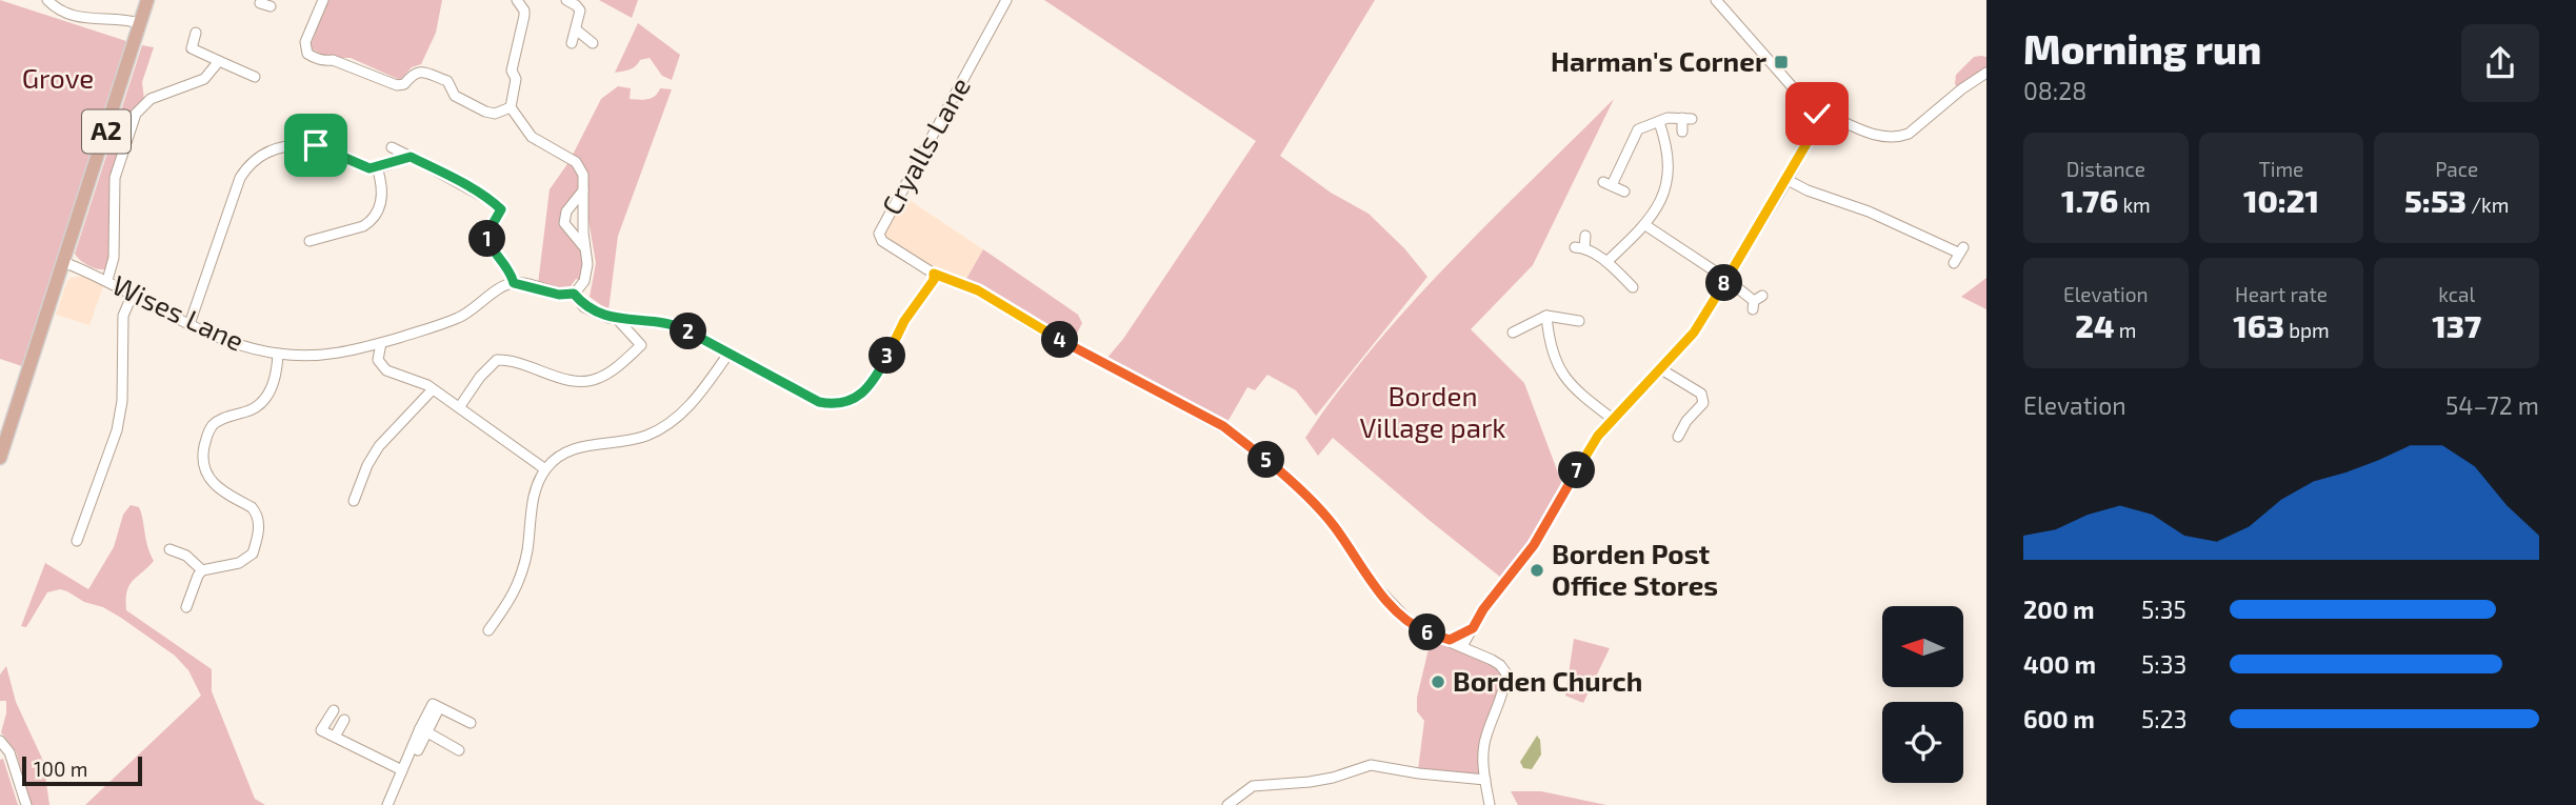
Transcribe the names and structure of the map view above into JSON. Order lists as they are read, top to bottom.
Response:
{
  "streets": {
    "main road": ["A2"],
    "street": ["Cryalls Lane", "Wises Lane"]
  },
  "crossings": [
    ["A2", "Wises Lane"]
  ],
  "parks": ["Grove", "Borden Village park"],
  "places": {
    "transit": ["Harman's Corner"],
    "other": ["Borden Post Office Stores", "Borden Church"]
  },
  "scale_bar": "100 m",
  "north": "left",
  "page": {
    "heading": ["Morning run", "08:28"],
    "stats": [
      ["Distance", "1.76 km"],
      ["Time", "10:21"],
      ["Pace", "5:53 /km"],
      ["Elevation", "24 m"],
      ["Heart rate", "163 bpm"],
      ["kcal", "137"]
    ],
    "pins": [
      "1",
      "8",
      "2",
      "4",
      "3",
      "5",
      "7",
      "6"
    ],
    "chart": ["Elevation", "54–72 m"],
    "list": [
      {
        "name": "200 m",
        "note": "5:35"
      },
      {
        "name": "400 m",
        "note": "5:33"
      },
      {
        "name": "600 m",
        "note": "5:23"
      }
    ],
    "scale": "100 m"
  }
}
